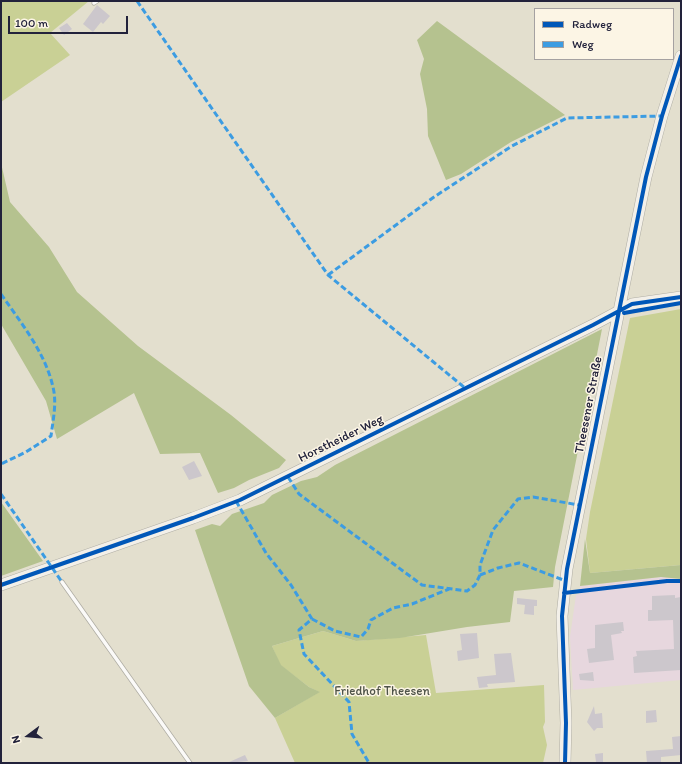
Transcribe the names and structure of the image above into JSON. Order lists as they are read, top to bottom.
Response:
{
  "streets": {
    "street": ["Theesener Straße", "Horstheider Weg"]
  },
  "crossings": [
    ["Theesener Straße", "Horstheider Weg"]
  ],
  "parks": ["Friedhof Theesen"],
  "legend": ["Radweg", "Weg"],
  "scale_bar": "100 m",
  "north": "left"
}
